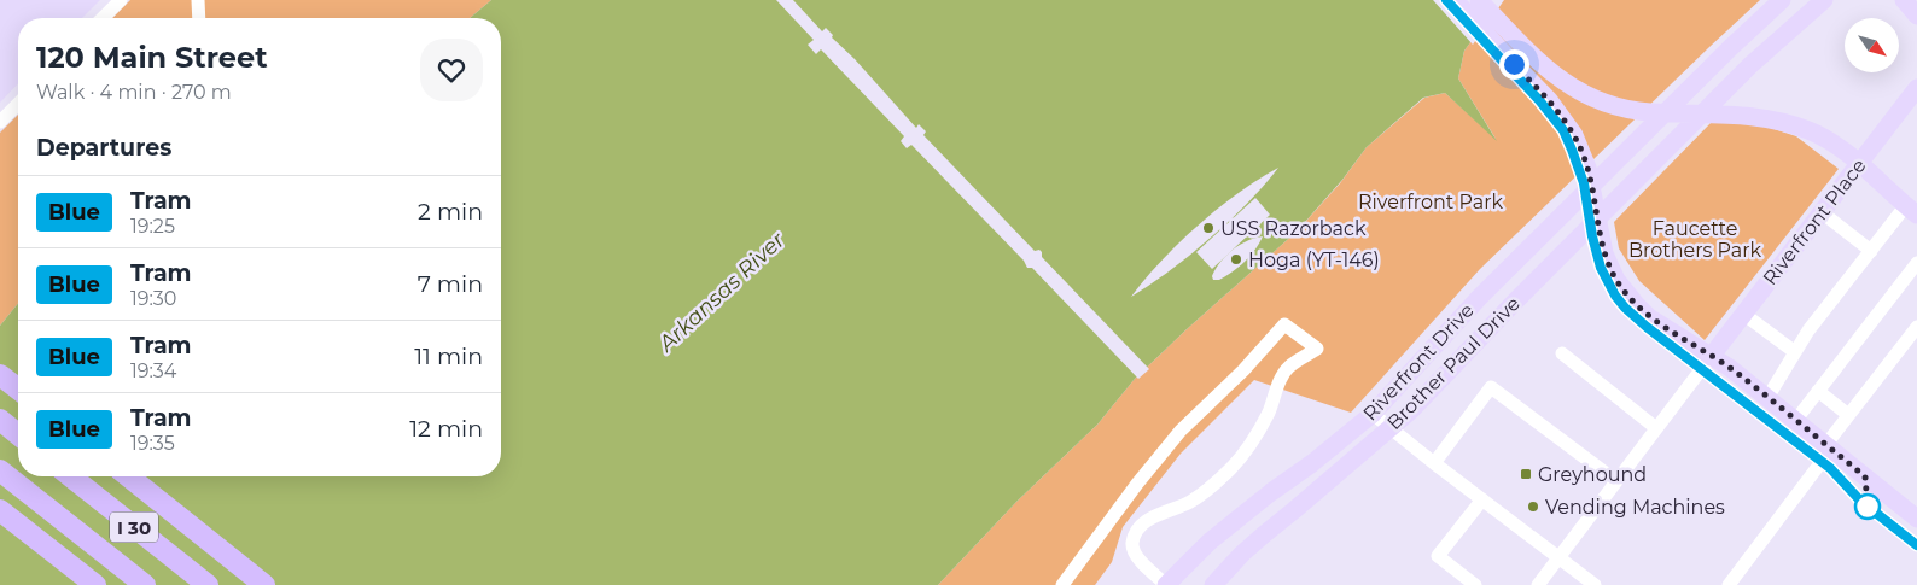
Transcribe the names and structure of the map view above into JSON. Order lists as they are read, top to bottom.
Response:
{
  "streets": {
    "highway": ["I 30"],
    "main road": ["Riverfront Place", "Riverfront Drive", "Brother Paul Drive"]
  },
  "water": ["Arkansas River"],
  "parks": ["Riverfront Park", "Faucette Brothers Park"],
  "places": {
    "other": ["USS Razorback", "Hoga (YT-146)", "Vending Machines"],
    "transit": ["Greyhound"]
  },
  "lines": ["tram line Blue"],
  "north": "bottom right",
  "page": {
    "heading": [
      ["120 Main Street", "Walk · 4 min · 270 m"],
      "Departures"
    ],
    "list": [
      {
        "mark": "Blue",
        "name": "Tram",
        "note": "19:25",
        "value": "2 min"
      },
      {
        "mark": "Blue",
        "name": "Tram",
        "note": "19:30",
        "value": "7 min"
      },
      {
        "mark": "Blue",
        "name": "Tram",
        "note": "19:34",
        "value": "11 min"
      },
      {
        "mark": "Blue",
        "name": "Tram",
        "note": "19:35",
        "value": "12 min"
      }
    ]
  }
}
